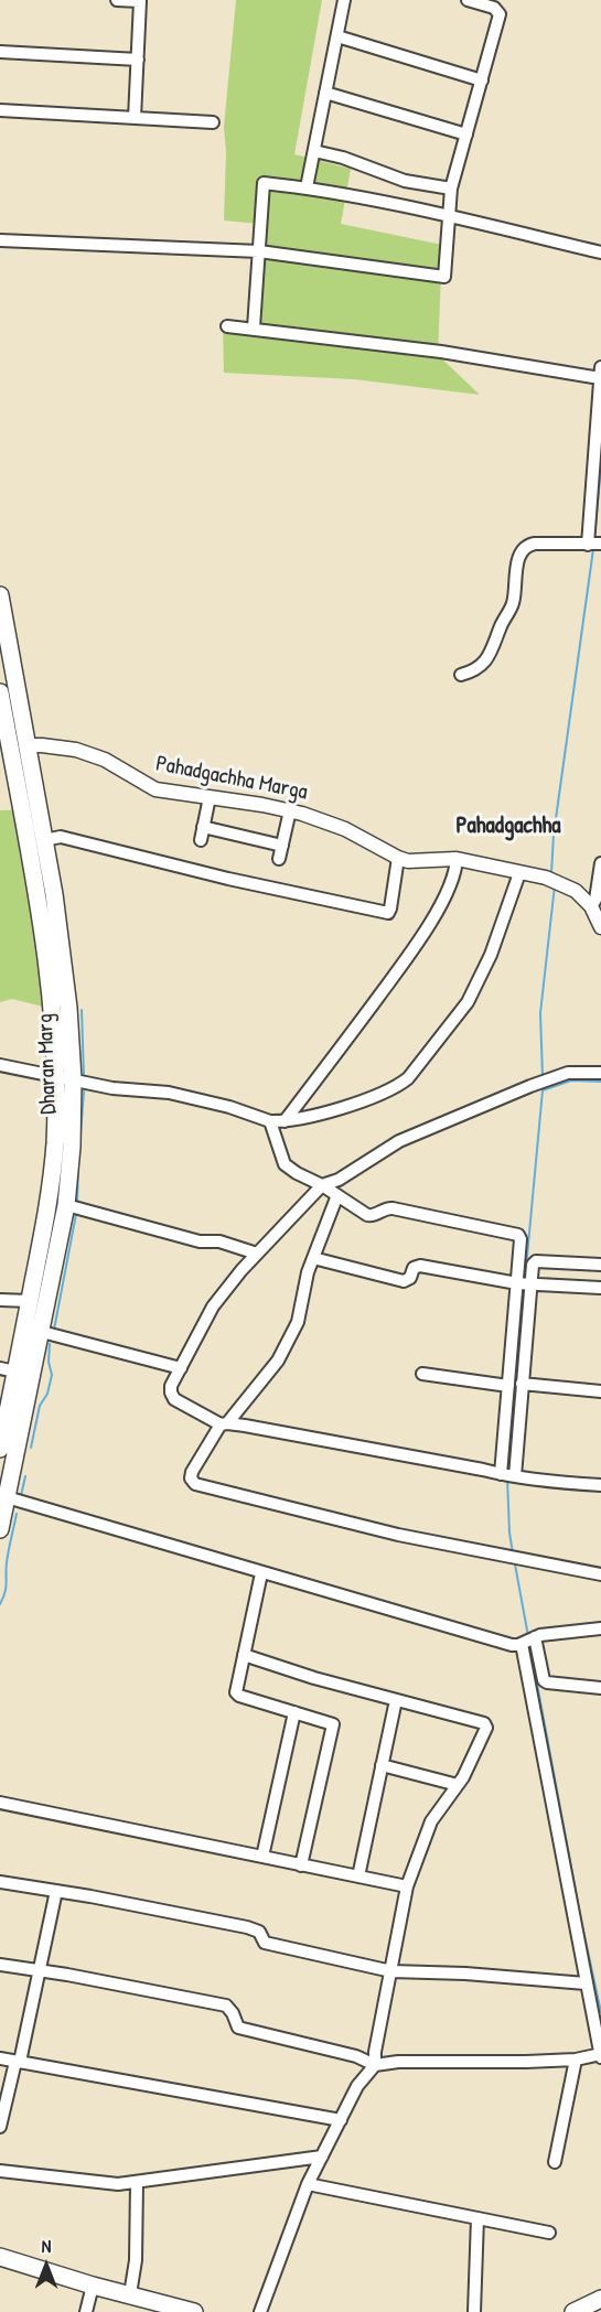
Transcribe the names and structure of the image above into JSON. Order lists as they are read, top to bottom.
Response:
{
  "streets": {
    "main road": ["Dharan Marg"],
    "street": ["Pahadgachha Marga"]
  },
  "crossings": [
    ["Pahadgachha Marga", "Dharan Marg"]
  ],
  "districts": ["Pahadgachha"],
  "north": "top"
}
